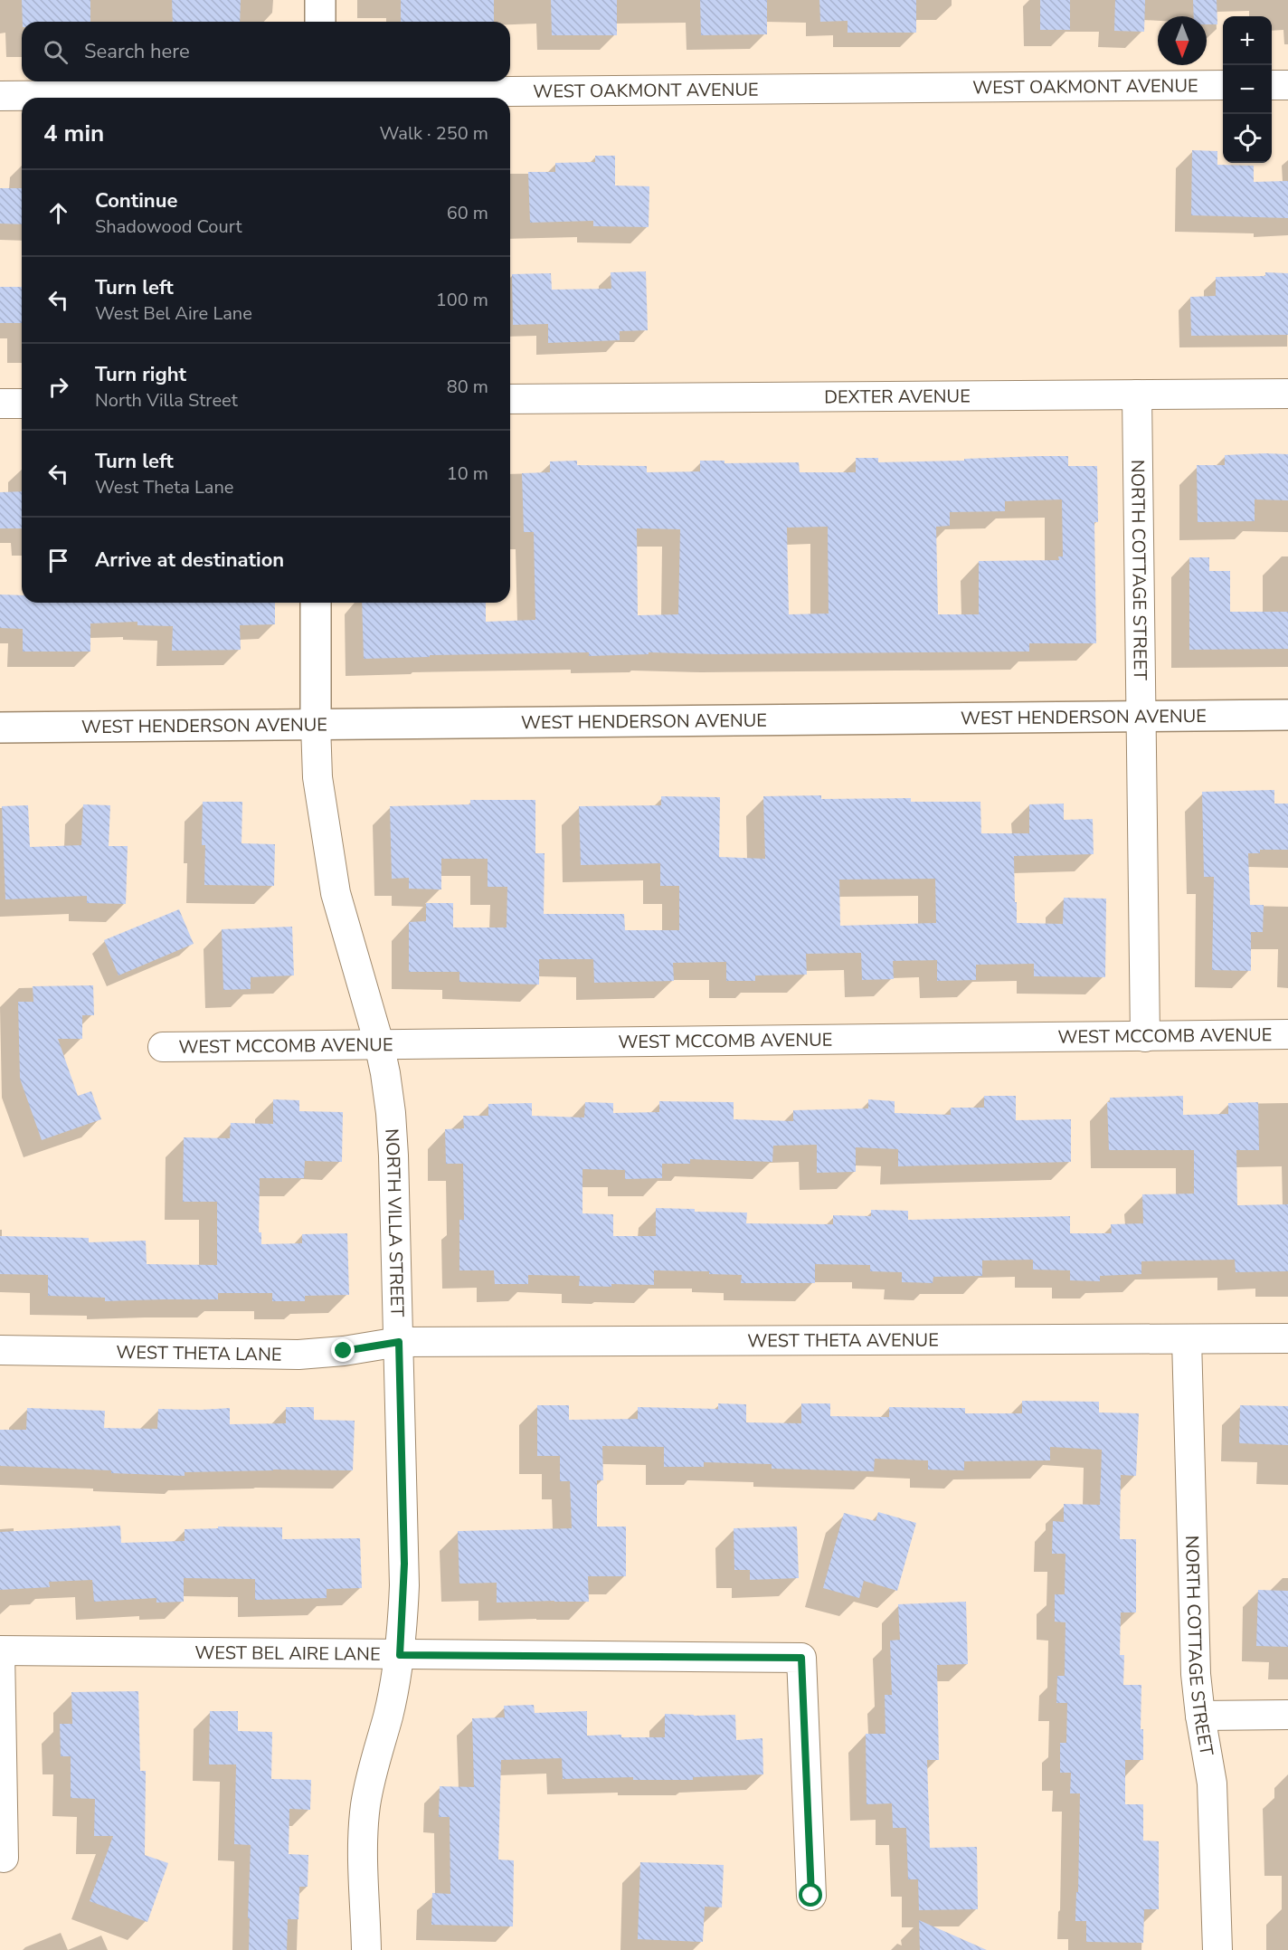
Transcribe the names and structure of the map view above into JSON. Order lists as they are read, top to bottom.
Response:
{
  "streets": {
    "main road": ["WEST HENDERSON AVENUE", "NORTH VILLA STREET"],
    "street": [
      "WEST OAKMONT AVENUE",
      "DEXTER AVENUE",
      "NORTH COTTAGE STREET",
      "WEST MCCOMB AVENUE",
      "WEST THETA AVENUE",
      "WEST THETA LANE",
      "WEST BEL AIRE LANE"
    ]
  },
  "crossings": [
    ["DEXTER AVENUE", "NORTH COTTAGE STREET"],
    ["NORTH COTTAGE STREET", "WEST HENDERSON AVENUE"],
    ["NORTH COTTAGE STREET", "WEST MCCOMB AVENUE"],
    ["NORTH COTTAGE STREET", "WEST THETA AVENUE"],
    ["WEST HENDERSON AVENUE", "NORTH VILLA STREET"],
    ["WEST MCCOMB AVENUE", "NORTH VILLA STREET"],
    ["NORTH VILLA STREET", "WEST THETA AVENUE"],
    ["NORTH VILLA STREET", "WEST THETA LANE"],
    ["NORTH VILLA STREET", "WEST BEL AIRE LANE"],
    ["WEST THETA AVENUE", "WEST THETA LANE"]
  ],
  "north": "bottom",
  "page": {
    "map_buttons": ["+", "−"],
    "search": "Search here",
    "heading": ["4 min", "Walk · 250 m"],
    "list": [
      ["Continue", "Shadowood Court", "60 m"],
      ["Turn left", "West Bel Aire Lane", "100 m"],
      ["Turn right", "North Villa Street", "80 m"],
      ["Turn left", "West Theta Lane", "10 m"],
      "Arrive at destination"
    ]
  }
}
